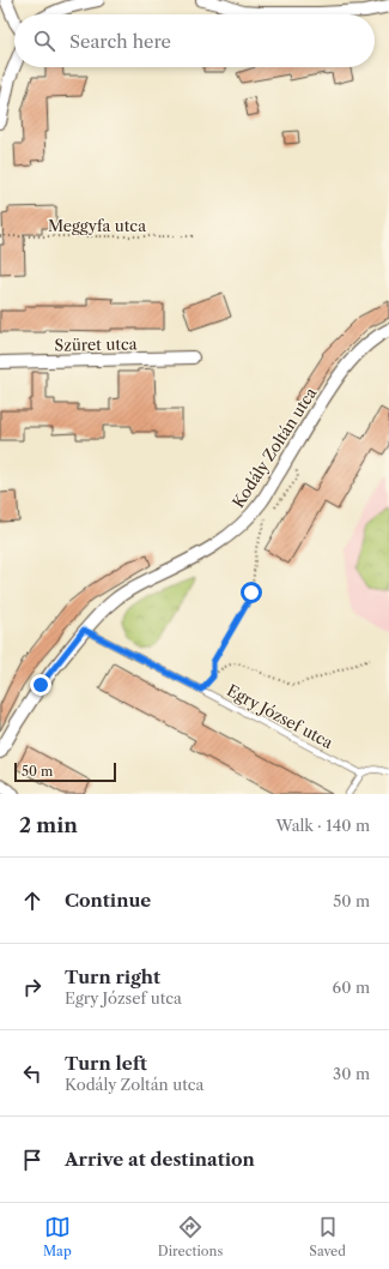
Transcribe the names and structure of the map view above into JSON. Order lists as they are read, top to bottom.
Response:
{
  "streets": {
    "street": ["Szüret utca", "Kodály Zoltán utca"],
    "lane": ["Egry József utca"],
    "path": ["Meggyfa utca"]
  },
  "crossings": [
    ["Kodály Zoltán utca", "Egry József utca"]
  ],
  "scale_bar": "50 m",
  "page": {
    "search": "Search here",
    "scale": "50 m",
    "heading": ["2 min", "Walk · 140 m"],
    "list": [
      ["Continue", "50 m"],
      ["Turn right", "Egry József utca", "60 m"],
      ["Turn left", "Kodály Zoltán utca", "30 m"],
      "Arrive at destination"
    ],
    "nav": ["Map", "Directions", "Saved"]
  }
}
